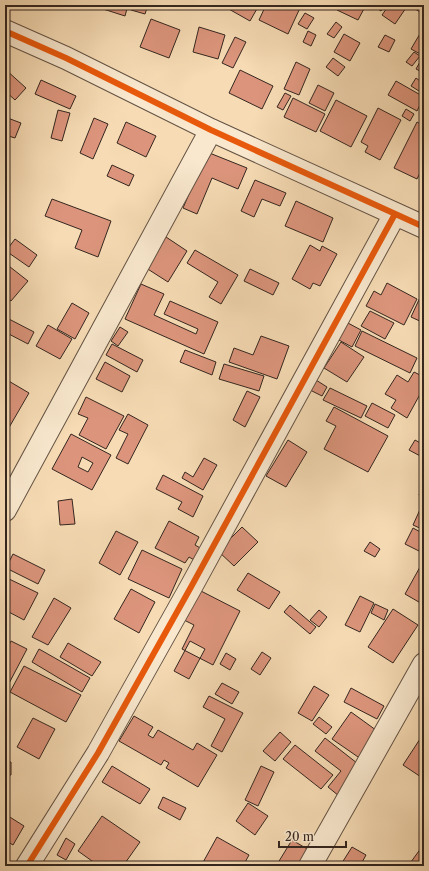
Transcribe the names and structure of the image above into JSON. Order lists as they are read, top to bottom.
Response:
{
  "scale_bar": "20 m"
}
